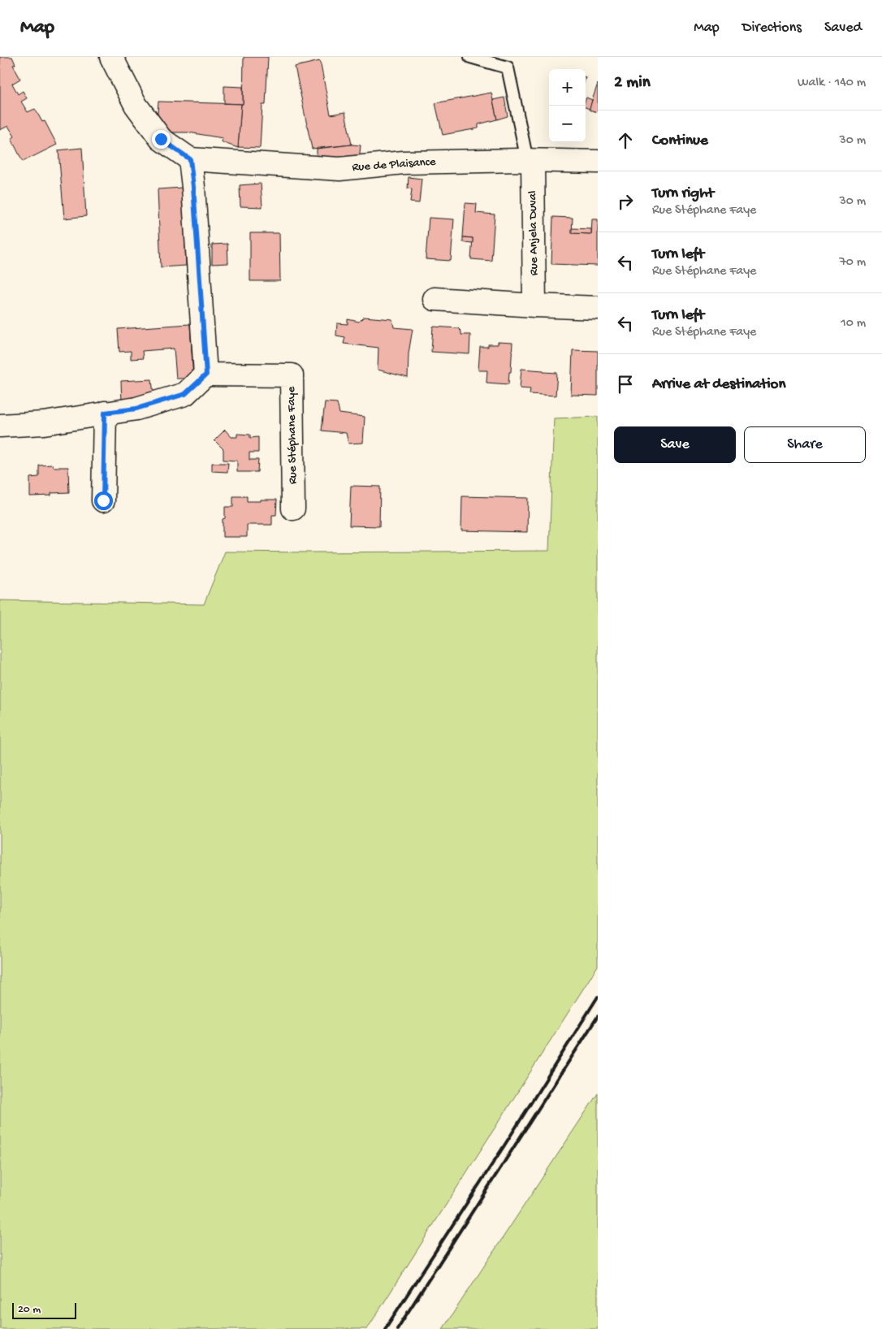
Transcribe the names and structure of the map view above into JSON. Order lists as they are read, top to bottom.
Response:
{
  "streets": {
    "street": ["Rue de Plaisance", "Rue Anjela Duval", "Rue Stéphane Faye"]
  },
  "crossings": [
    ["Rue de Plaisance", "Rue Anjela Duval"]
  ],
  "scale_bar": "20 m",
  "page": {
    "header": "Map",
    "nav": ["Map", "Directions", "Saved"],
    "heading": ["2 min", "Walk · 140 m"],
    "map_buttons": ["+", "−"],
    "list": [
      ["Continue", "30 m"],
      ["Turn right", "Rue Stéphane Faye", "30 m"],
      ["Turn left", "Rue Stéphane Faye", "70 m"],
      ["Turn left", "Rue Stéphane Faye", "10 m"],
      "Arrive at destination"
    ],
    "buttons": ["Save", "Share"],
    "scale": "20 m"
  }
}
